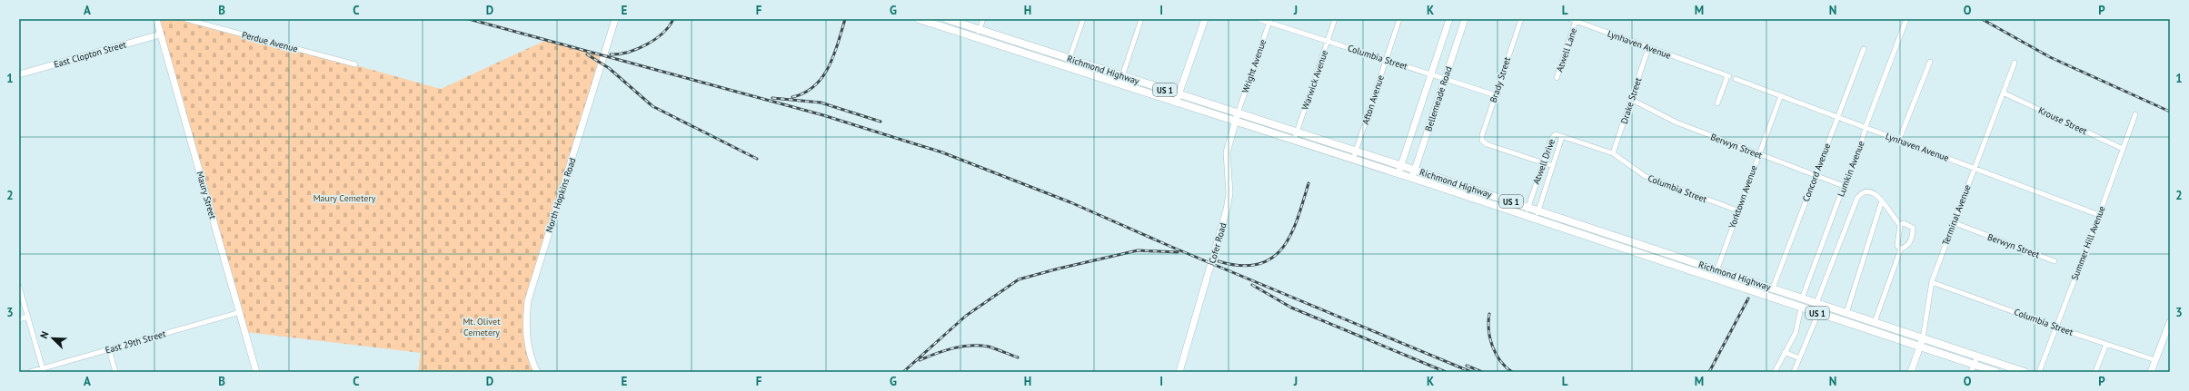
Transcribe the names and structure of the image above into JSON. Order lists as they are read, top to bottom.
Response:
{
  "streets": {
    "main road": ["Richmond Highway", "US 1"],
    "street": [
      "Perdue Avenue",
      "Lynhaven Avenue",
      "Atwell Lane",
      "East Clopton Street",
      "Columbia Street",
      "Wright Avenue",
      "Warwick Avenue",
      "Brady Street",
      "Bellemeade Road",
      "Afton Avenue",
      "Drake Street",
      "Krouse Street",
      "Berwyn Street",
      "Atwell Drive",
      "Lumkin Avenue",
      "Concord Avenue",
      "Maury Street",
      "North Hopkins Road",
      "Yorktown Avenue",
      "Terminal Avenue",
      "Cofer Road",
      "Summer Hill Avenue",
      "East 29th Street"
    ]
  },
  "crossings": [
    ["Lynhaven Avenue", "Atwell Lane"],
    ["Lynhaven Avenue", "Drake Street"],
    ["Lynhaven Avenue", "Lumkin Avenue"],
    ["Lynhaven Avenue", "Concord Avenue"],
    ["Lynhaven Avenue", "Yorktown Avenue"],
    ["Lynhaven Avenue", "Terminal Avenue"],
    ["Lynhaven Avenue", "Summer Hill Avenue"],
    ["East Clopton Street", "Maury Street"],
    ["Columbia Street", "Wright Avenue"],
    ["Columbia Street", "Warwick Avenue"],
    ["Columbia Street", "Brady Street"],
    ["Columbia Street", "Bellemeade Road"],
    ["Columbia Street", "Afton Avenue"],
    ["Columbia Street", "Drake Street"],
    ["Columbia Street", "Atwell Drive"],
    ["Columbia Street", "Yorktown Avenue"],
    ["Columbia Street", "Terminal Avenue"],
    ["Columbia Street", "Summer Hill Avenue"],
    ["Wright Avenue", "Richmond Highway"],
    ["Wright Avenue", "Cofer Road"],
    ["Richmond Highway", "Warwick Avenue"],
    ["Richmond Highway", "Bellemeade Road"],
    ["Richmond Highway", "Afton Avenue"],
    ["Richmond Highway", "Atwell Drive"],
    ["Richmond Highway", "Lumkin Avenue"],
    ["Richmond Highway", "Concord Avenue"],
    ["Richmond Highway", "Yorktown Avenue"],
    ["Richmond Highway", "Terminal Avenue"],
    ["Richmond Highway", "Cofer Road"],
    ["Brady Street", "Atwell Drive"],
    ["Drake Street", "Berwyn Street"],
    ["Krouse Street", "Terminal Avenue"],
    ["Krouse Street", "Summer Hill Avenue"],
    ["Berwyn Street", "Lumkin Avenue"],
    ["Berwyn Street", "Concord Avenue"],
    ["Berwyn Street", "Yorktown Avenue"],
    ["Berwyn Street", "Terminal Avenue"],
    ["Maury Street", "East 29th Street"]
  ],
  "parks": ["Maury Cemetery", "Mt. Olivet Cemetery"],
  "north": "top left",
  "grid": {
    "columns": [
      "A",
      "B",
      "C",
      "D",
      "E",
      "F",
      "G",
      "H",
      "I",
      "J",
      "K",
      "L",
      "M",
      "N",
      "O",
      "P"
    ],
    "rows": ["1", "2", "3"]
  }
}
